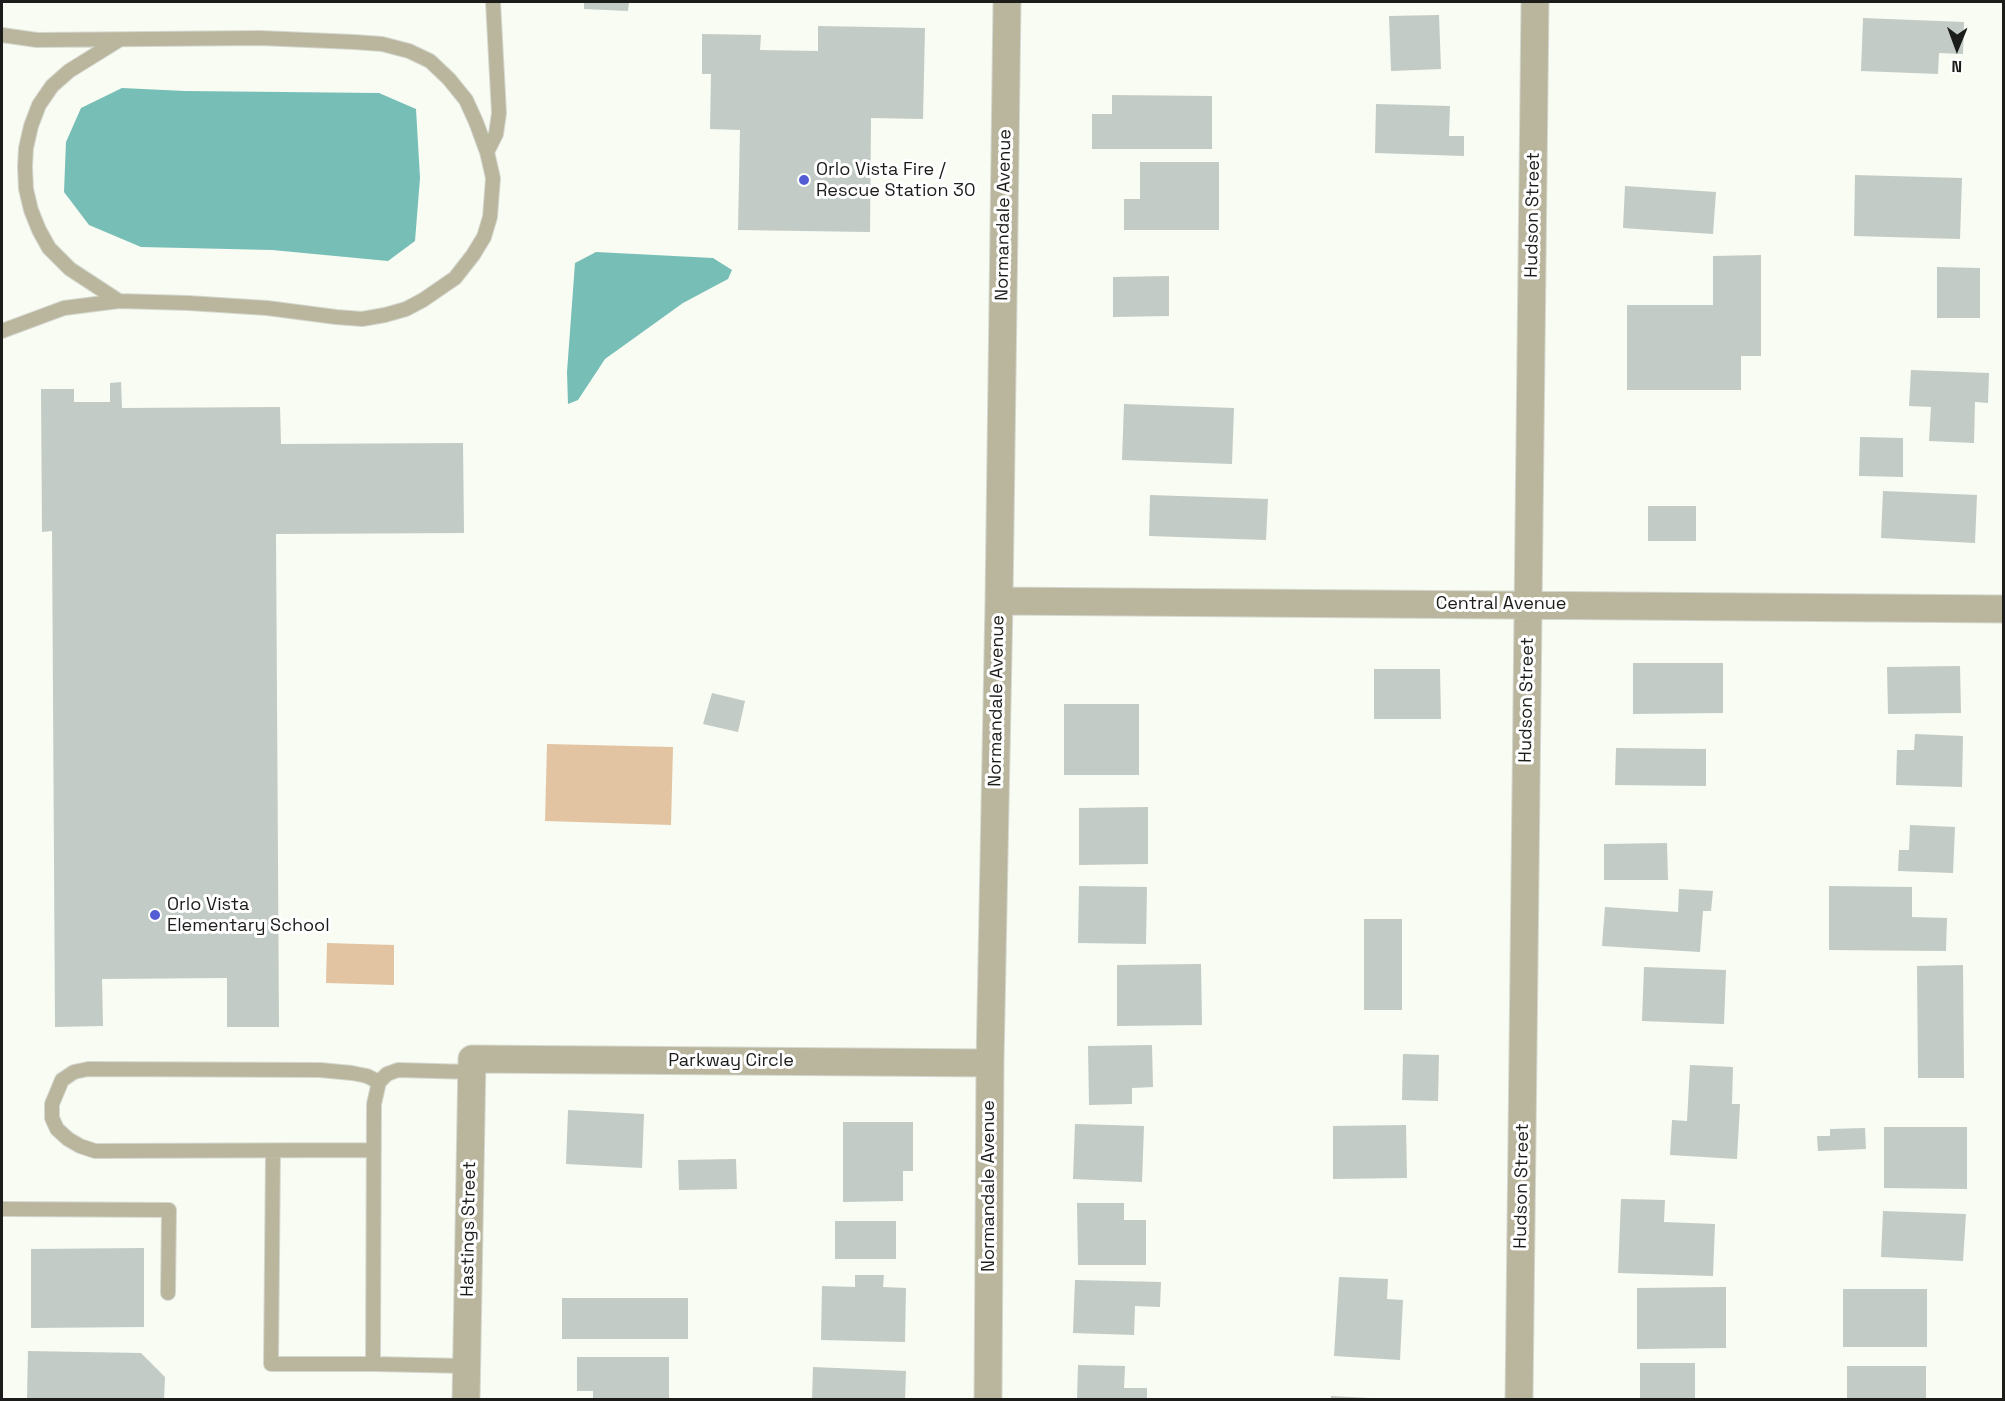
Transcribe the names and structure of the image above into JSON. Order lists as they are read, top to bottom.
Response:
{
  "streets": {
    "street": [
      "Normandale Avenue",
      "Hudson Street",
      "Central Avenue",
      "Parkway Circle",
      "Hastings Street"
    ]
  },
  "crossings": [
    ["Normandale Avenue", "Central Avenue"],
    ["Normandale Avenue", "Parkway Circle"],
    ["Hudson Street", "Central Avenue"],
    ["Parkway Circle", "Hastings Street"]
  ],
  "places": ["Orlo Vista Fire / Rescue Station 30", "Orlo Vista Elementary School"],
  "north": "bottom"
}
